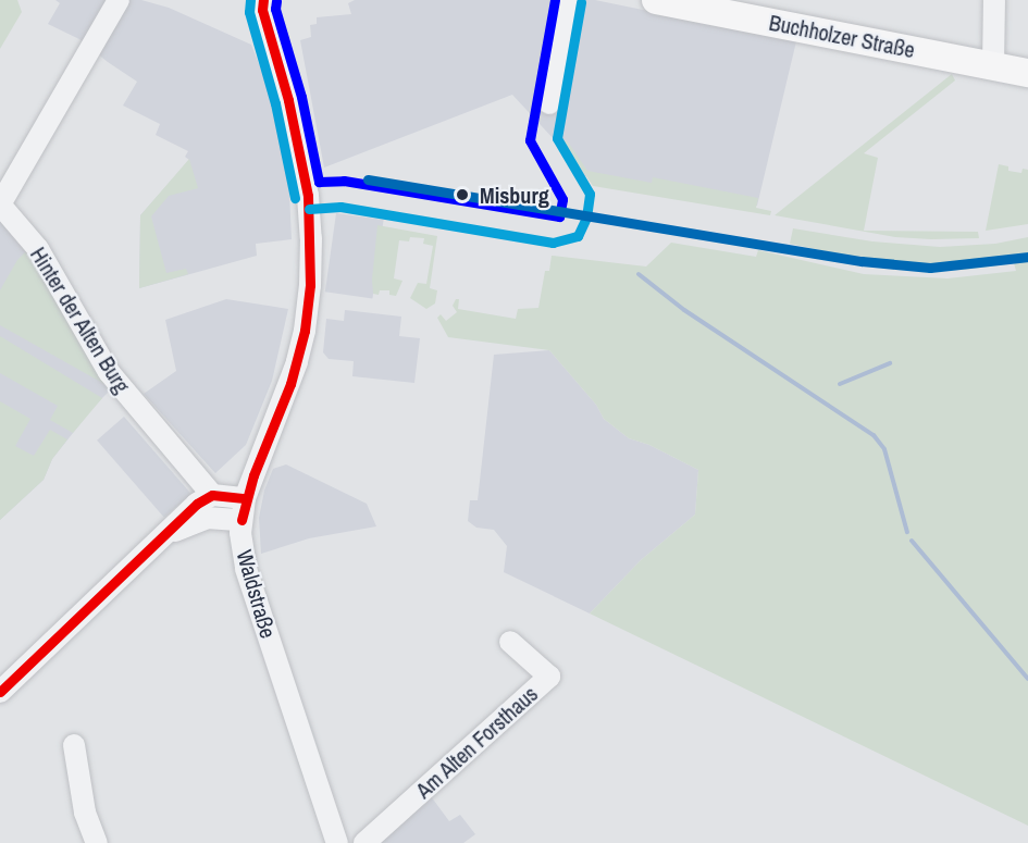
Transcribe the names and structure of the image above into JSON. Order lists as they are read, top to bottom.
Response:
{
  "streets": {
    "main road": ["Buchholzer Straße"],
    "street": ["Hinter der Alten Burg", "Waldstraße", "Am Alten Forsthaus"]
  },
  "places": ["Misburg"]
}
